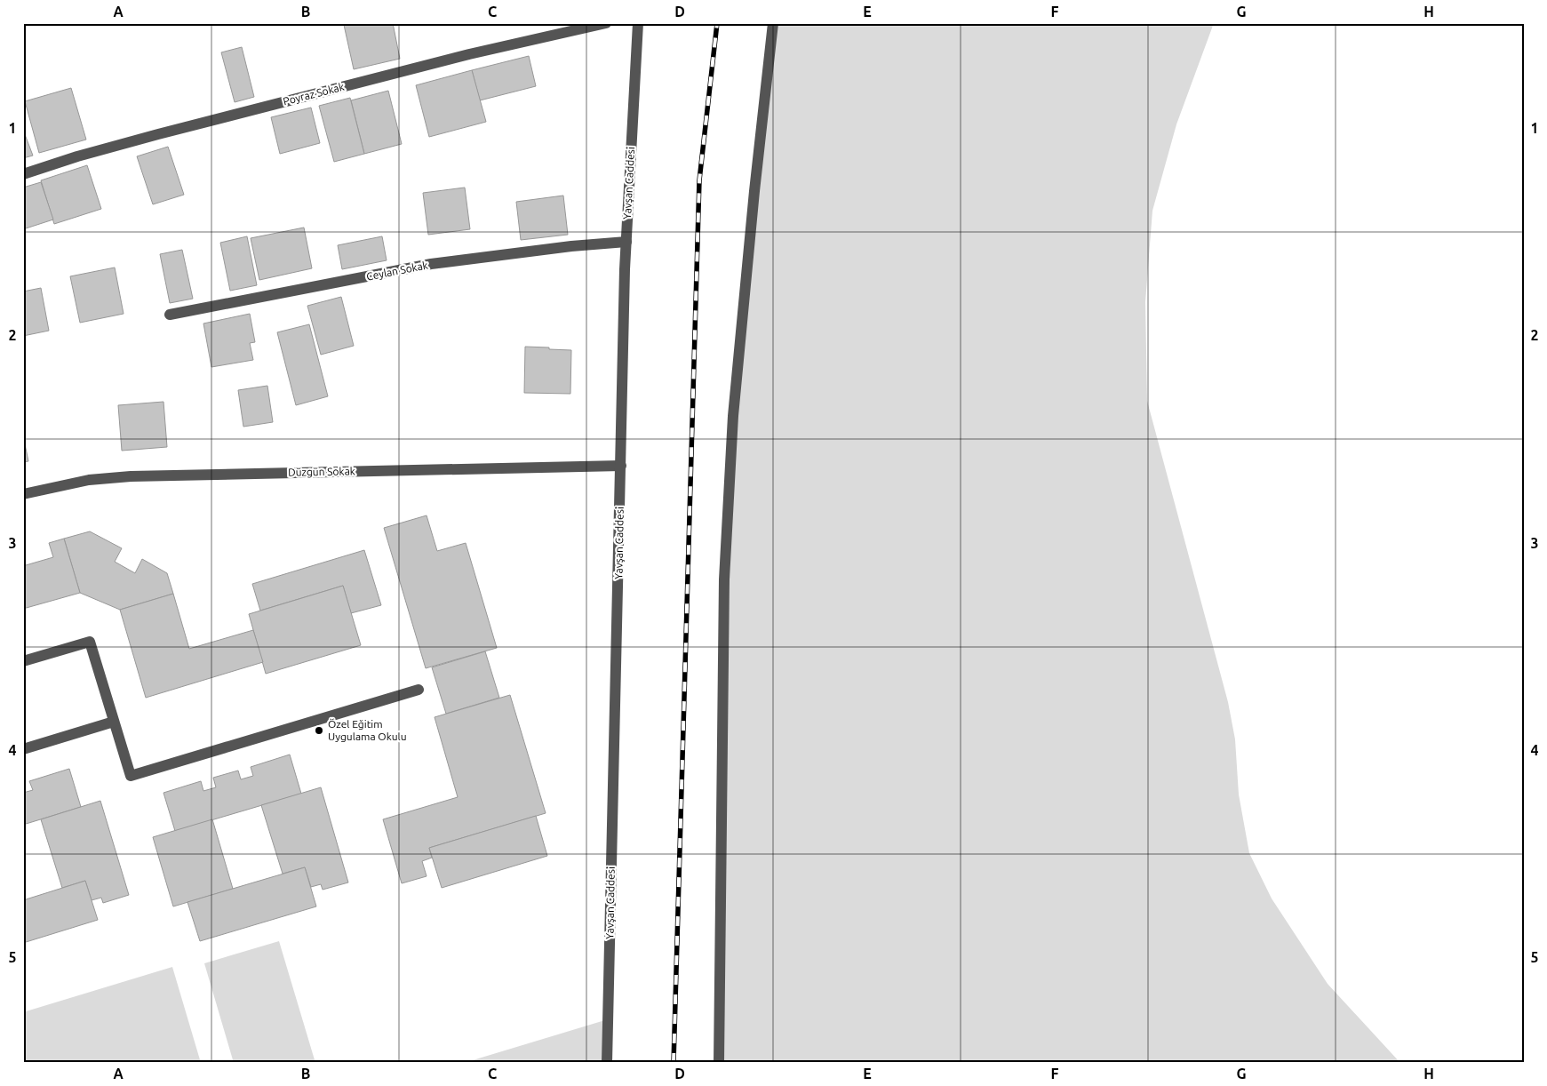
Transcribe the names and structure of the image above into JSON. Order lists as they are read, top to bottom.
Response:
{
  "streets": {
    "street": [
      "Poyraz Sokak",
      "Yavşan Caddesi",
      "Ceylan Sokak",
      "Düzgün Sokak"
    ]
  },
  "crossings": [
    ["Yavşan Caddesi", "Ceylan Sokak"],
    ["Yavşan Caddesi", "Düzgün Sokak"]
  ],
  "places": ["Özel Eğitim Uygulama Okulu"],
  "grid": {
    "columns": [
      "A",
      "B",
      "C",
      "D",
      "E",
      "F",
      "G",
      "H"
    ],
    "rows": [
      "1",
      "2",
      "3",
      "4",
      "5"
    ]
  }
}
